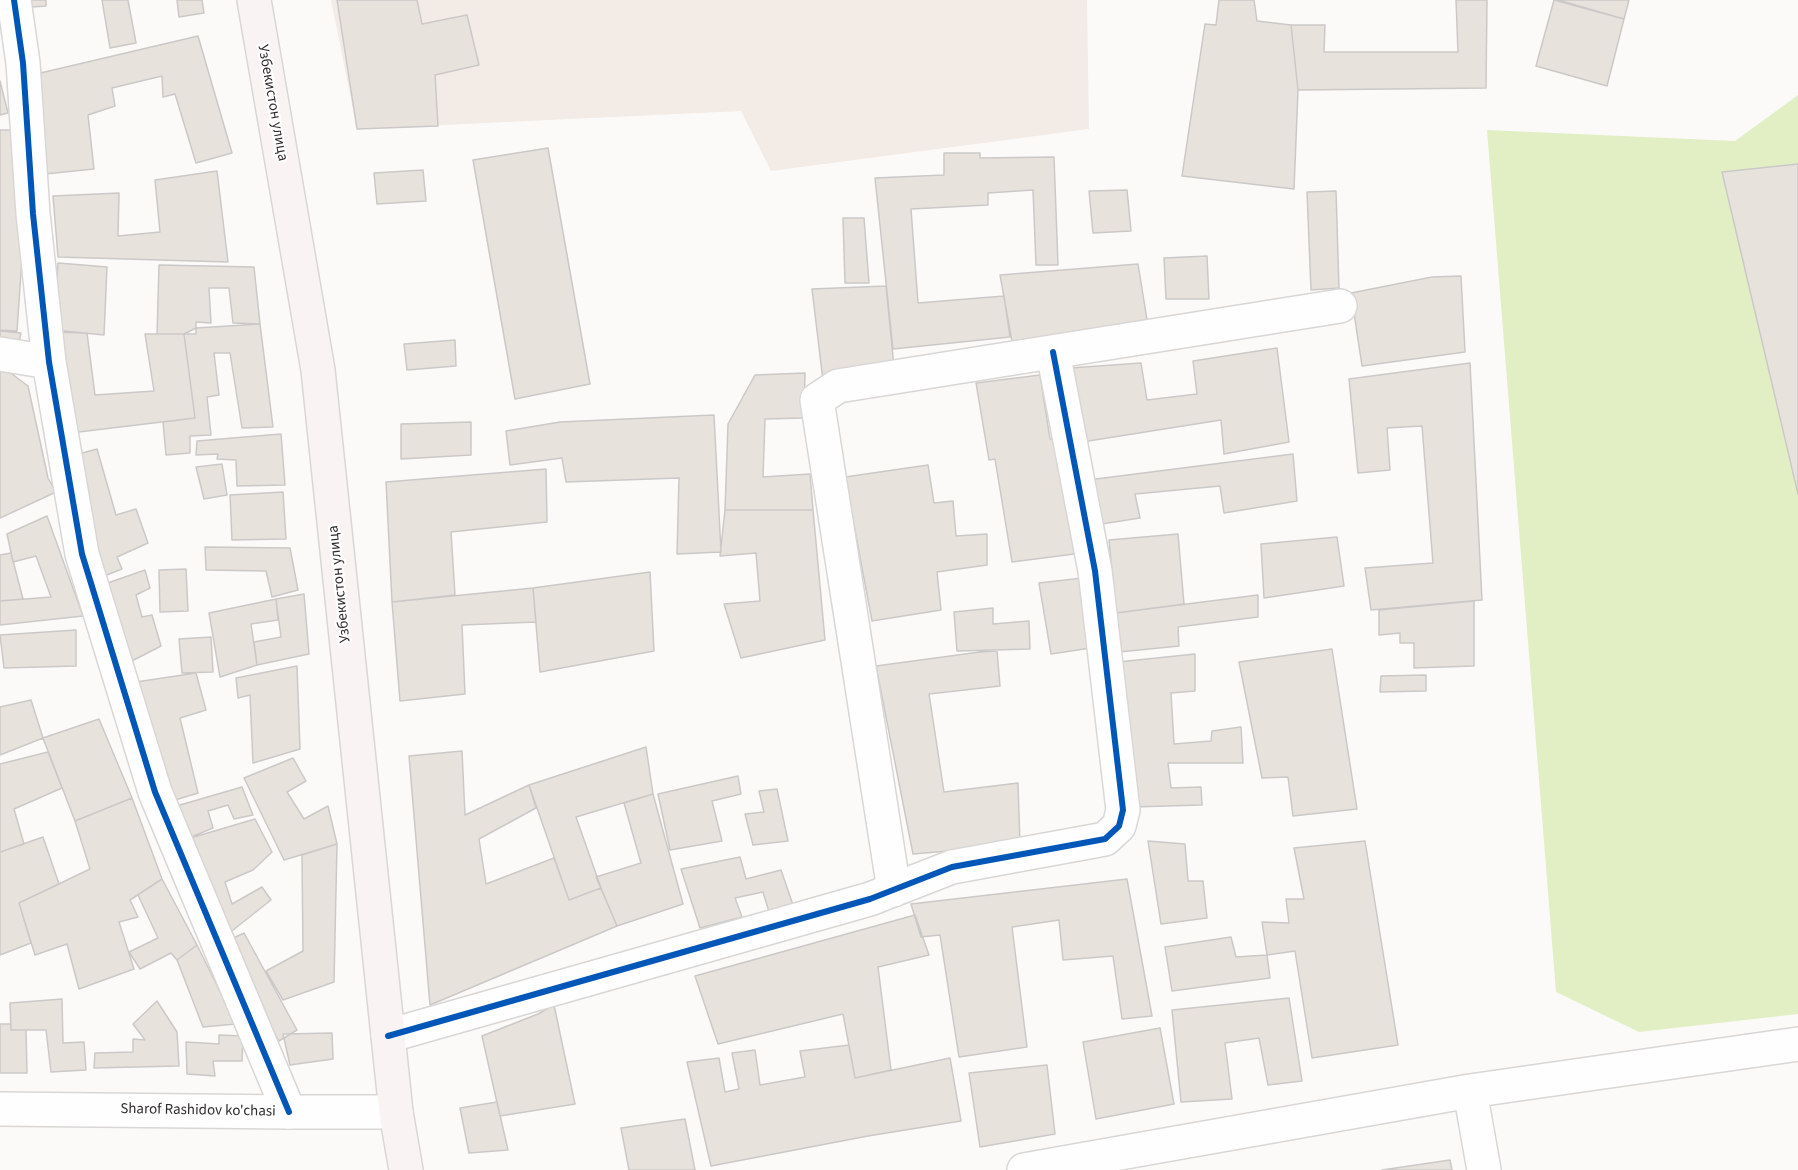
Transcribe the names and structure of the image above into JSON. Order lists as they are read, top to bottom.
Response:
{
  "streets": {
    "main road": ["Узбекистон улица"],
    "street": ["Sharof Rashidov ko'chasi"]
  },
  "crossings": [
    ["Узбекистон улица", "Sharof Rashidov ko'chasi"]
  ]
}
